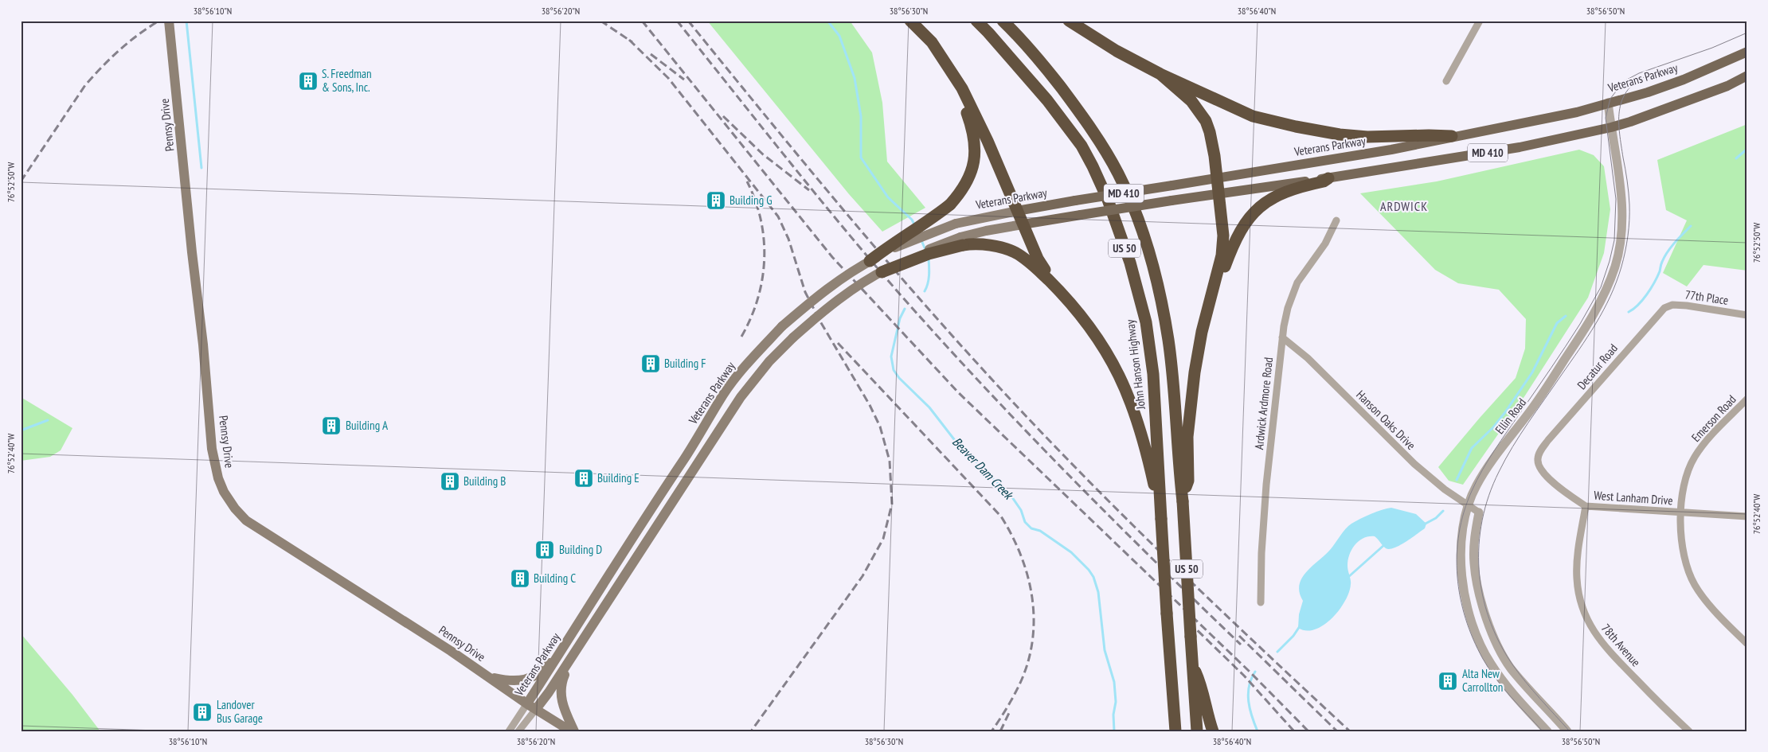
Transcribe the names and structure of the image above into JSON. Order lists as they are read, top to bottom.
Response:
{
  "streets": {
    "highway": ["US 50", "John Hanson Highway"],
    "main road": ["Veterans Parkway", "Pennsy Drive", "MD 410"],
    "street": [
      "77th Place",
      "Decatur Road",
      "Ardwick Ardmore Road",
      "Ellin Road",
      "Emerson Road",
      "Hanson Oaks Drive",
      "West Lanham Drive",
      "78th Avenue"
    ]
  },
  "crossings": [
    ["Veterans Parkway", "Pennsy Drive"],
    ["Veterans Parkway", "Ellin Road"],
    ["MD 410", "Ellin Road"],
    ["77th Place", "Decatur Road"],
    ["Decatur Road", "West Lanham Drive"],
    ["Ardwick Ardmore Road", "Hanson Oaks Drive"],
    ["Ellin Road", "Hanson Oaks Drive"],
    ["Emerson Road", "West Lanham Drive"],
    ["West Lanham Drive", "78th Avenue"]
  ],
  "districts": ["ARDWICK"],
  "water": ["Beaver Dam Creek"],
  "places": {
    "building": [
      "S. Freedman & Sons, Inc.",
      "Building G",
      "Building F",
      "Building A",
      "Building E",
      "Building B",
      "Building D",
      "Building C",
      "Alta New Carrollton",
      "Landover Bus Garage"
    ]
  },
  "coordinates": [
    "38°56'10\"N",
    "38°56'20\"N",
    "38°56'30\"N",
    "38°56'40\"N",
    "38°56'50\"N",
    "76°52'50\"W",
    "76°52'40\"W"
  ]
}
